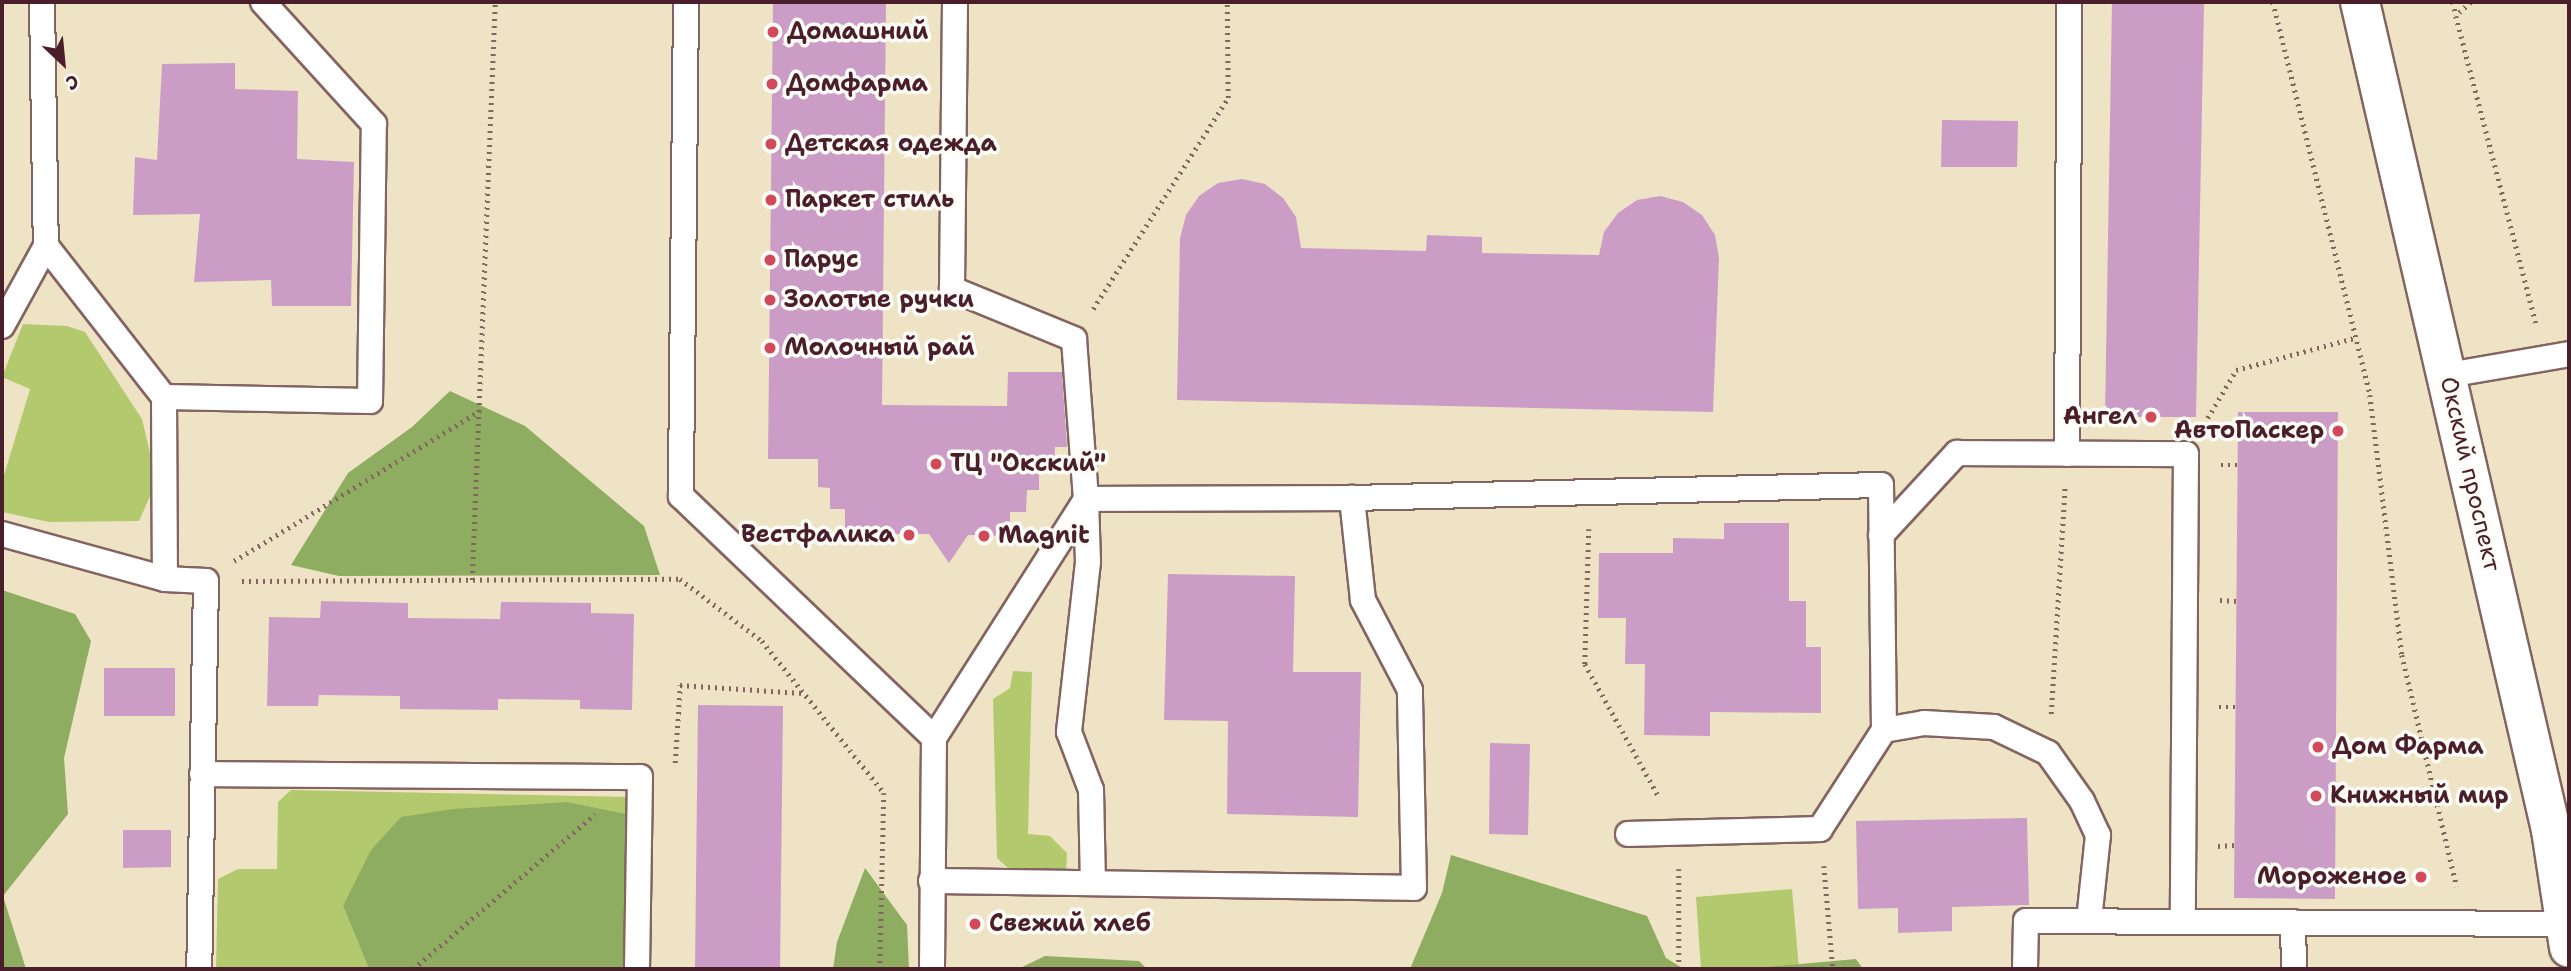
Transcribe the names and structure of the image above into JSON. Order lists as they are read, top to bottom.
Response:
{
  "streets": {
    "main road": ["Окский проспект"]
  },
  "places": [
    "Домашний",
    "Домфарма",
    "Детская одежда",
    "Паркет стиль",
    "Парус",
    "Золотые ручки",
    "Молочный рай",
    "Ангел",
    "АвтоПаскер",
    "ТЦ \"Окский\"",
    "Вестфалика",
    "Magnit",
    "Дом Фарма",
    "Книжный мир",
    "Мороженое",
    "Свежий хлеб"
  ],
  "north": "bottom right"
}
